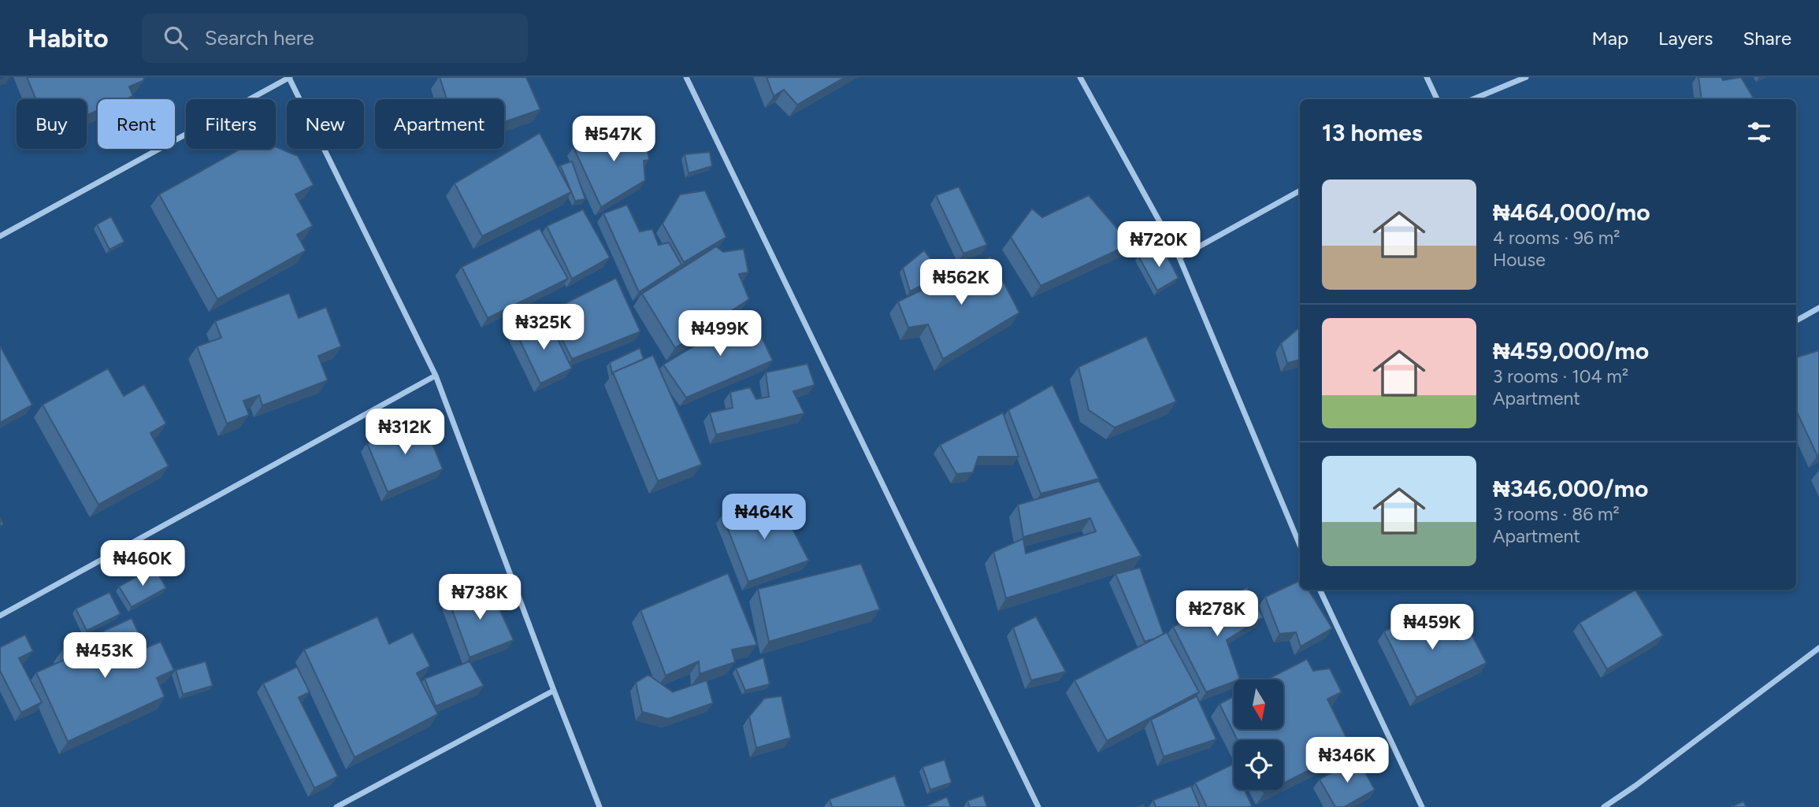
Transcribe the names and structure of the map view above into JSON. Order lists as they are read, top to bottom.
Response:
{
  "north": "bottom",
  "page": {
    "header": "Habito",
    "search": "Search here",
    "nav": ["Map", "Layers", "Share"],
    "chip": [
      "Buy",
      "Rent",
      "Filters",
      "New",
      "Apartment"
    ],
    "heading": "13 homes",
    "price": [
      "₦547K",
      "₦720K",
      "₦562K",
      "₦325K",
      "₦499K",
      "₦312K",
      "₦464K",
      "₦460K",
      "₦738K",
      "₦278K",
      "₦459K",
      "₦453K",
      "₦346K"
    ],
    "list": [
      {
        "name": "₦464,000/mo",
        "note": "4 rooms · 96 m² · House"
      },
      {
        "name": "₦459,000/mo",
        "note": "3 rooms · 104 m² · Apartment"
      },
      {
        "name": "₦346,000/mo",
        "note": "3 rooms · 86 m² · Apartment"
      }
    ]
  }
}
